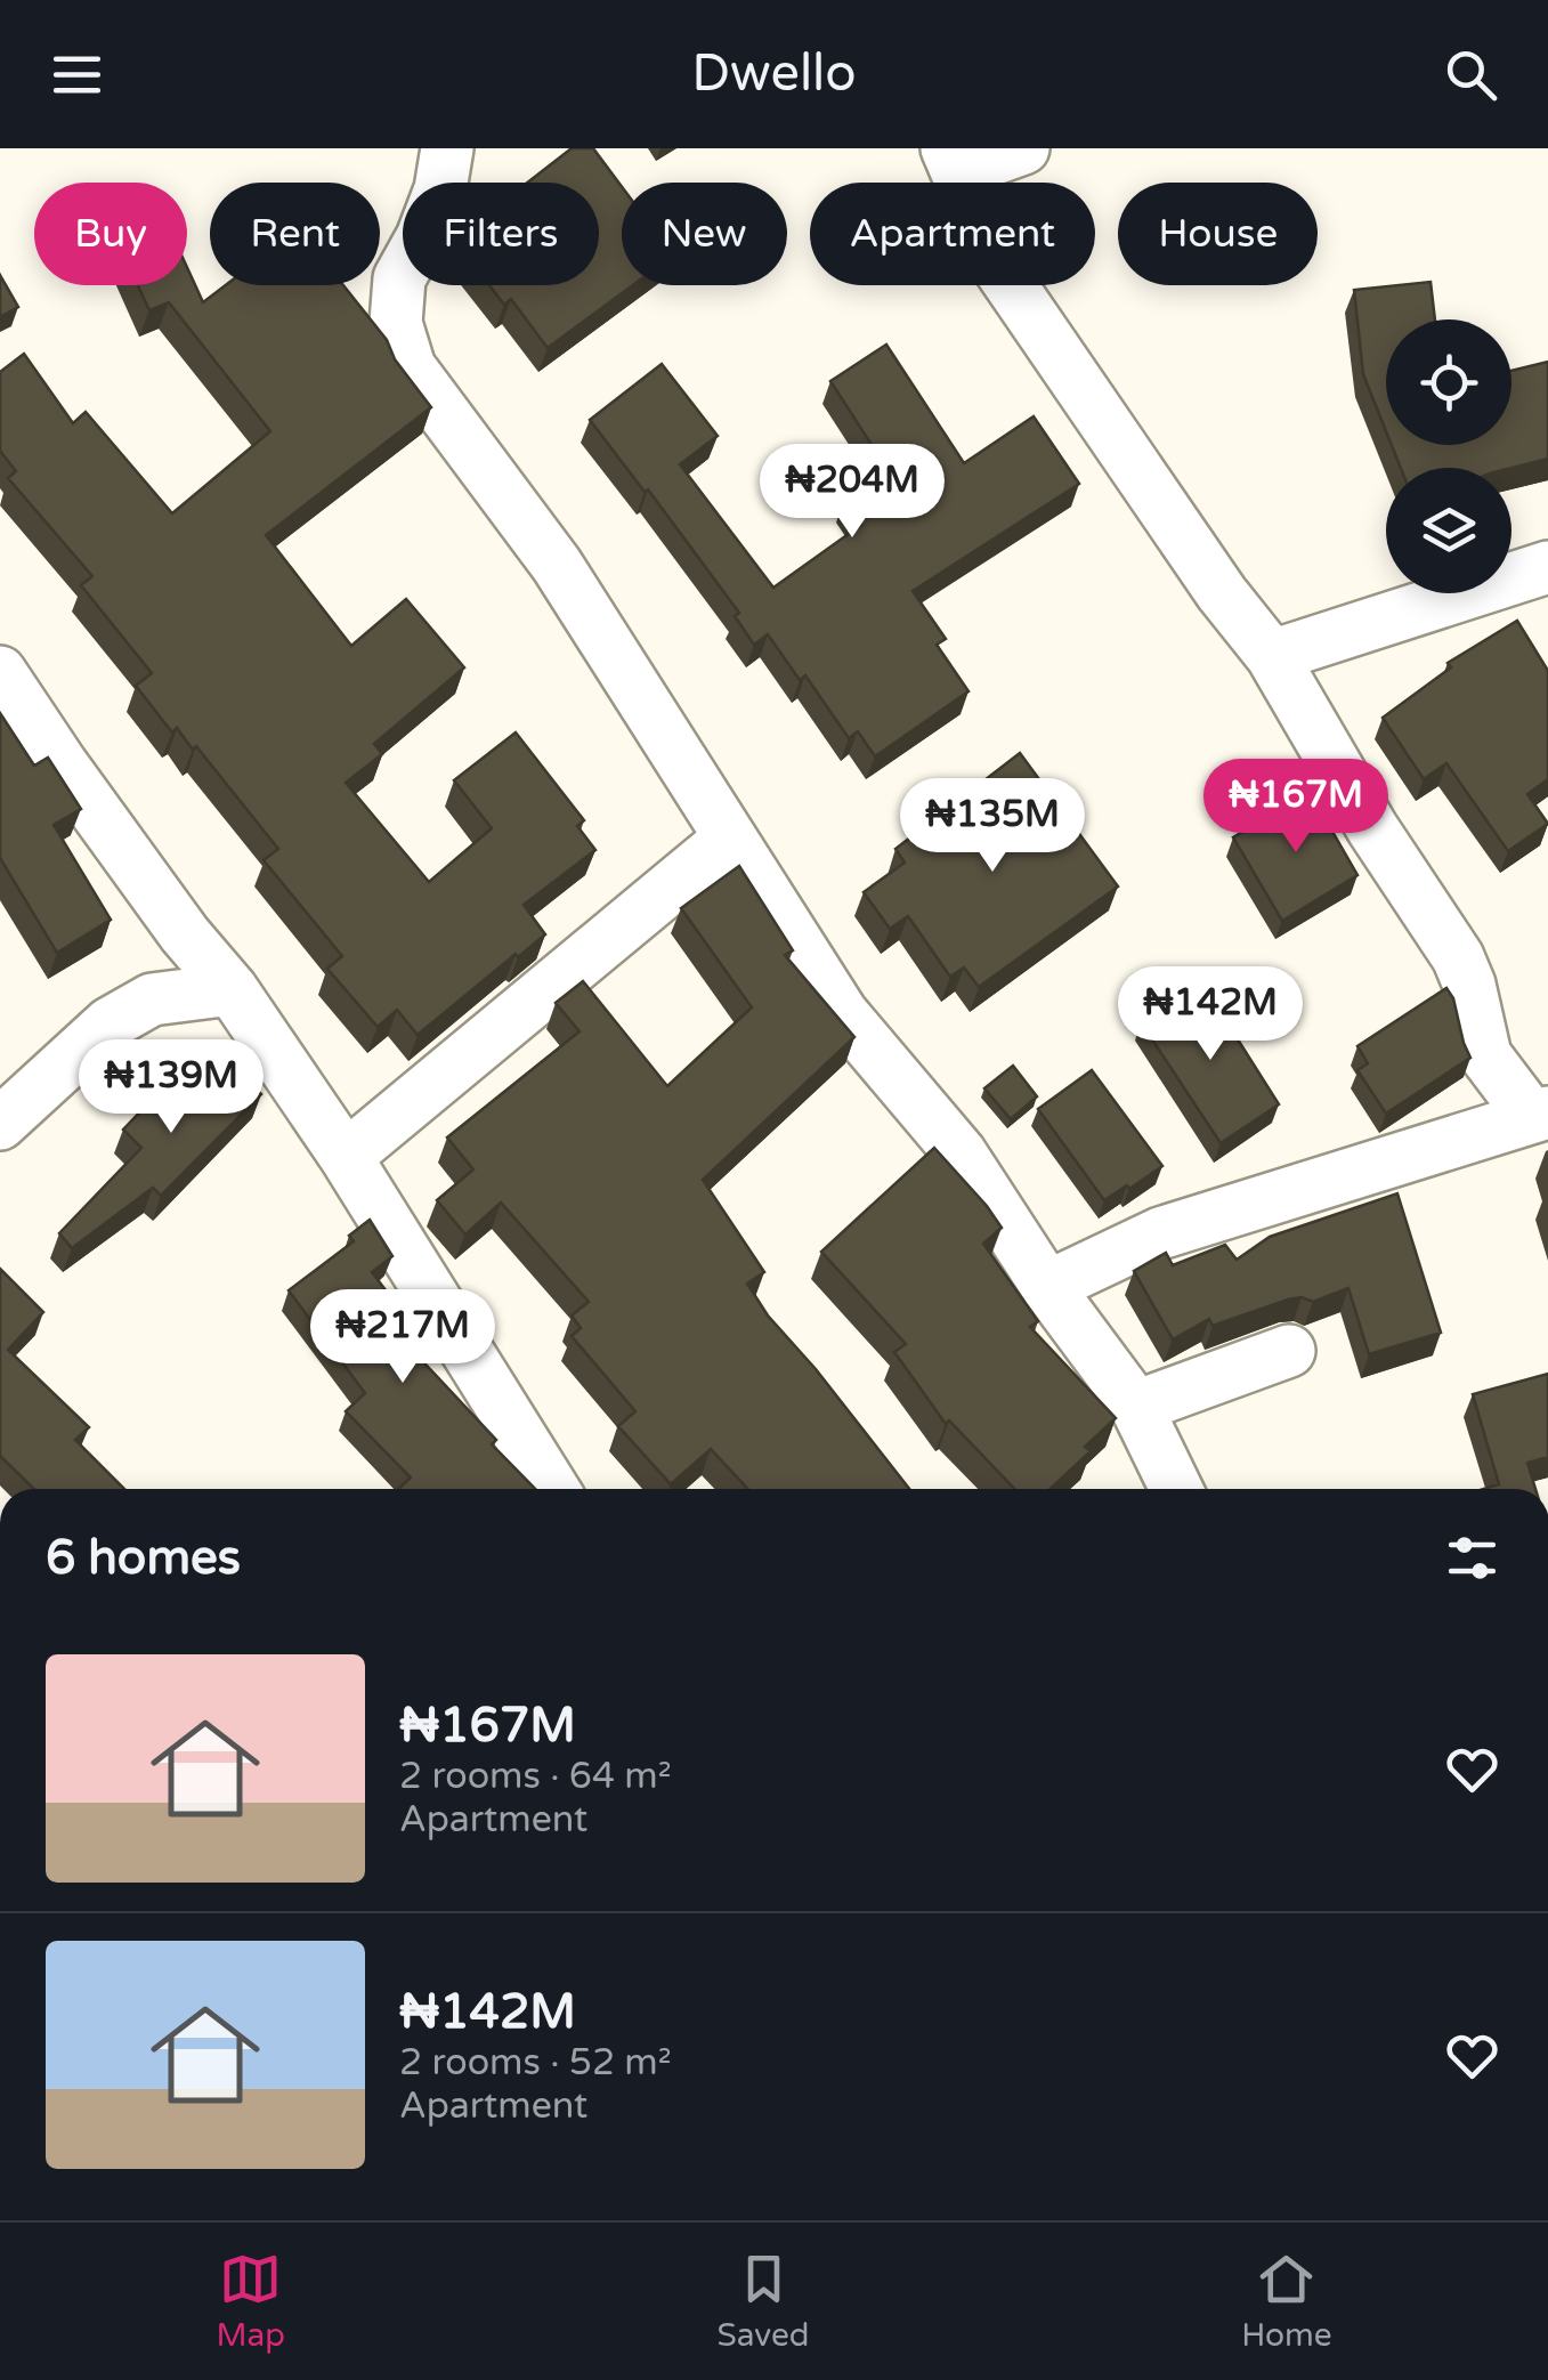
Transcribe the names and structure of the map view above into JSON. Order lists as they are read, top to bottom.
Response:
{
  "page": {
    "header": "Dwello",
    "chip": [
      "Buy",
      "Rent",
      "Filters",
      "New",
      "Apartment",
      "House"
    ],
    "price": [
      "₦204M",
      "₦167M",
      "₦135M",
      "₦142M",
      "₦139M",
      "₦217M"
    ],
    "heading": "6 homes",
    "list": [
      {
        "name": "₦167M",
        "note": "2 rooms · 64 m² · Apartment"
      },
      {
        "name": "₦142M",
        "note": "2 rooms · 52 m² · Apartment"
      }
    ],
    "tabs": ["Map", "Saved", "Home"]
  }
}
